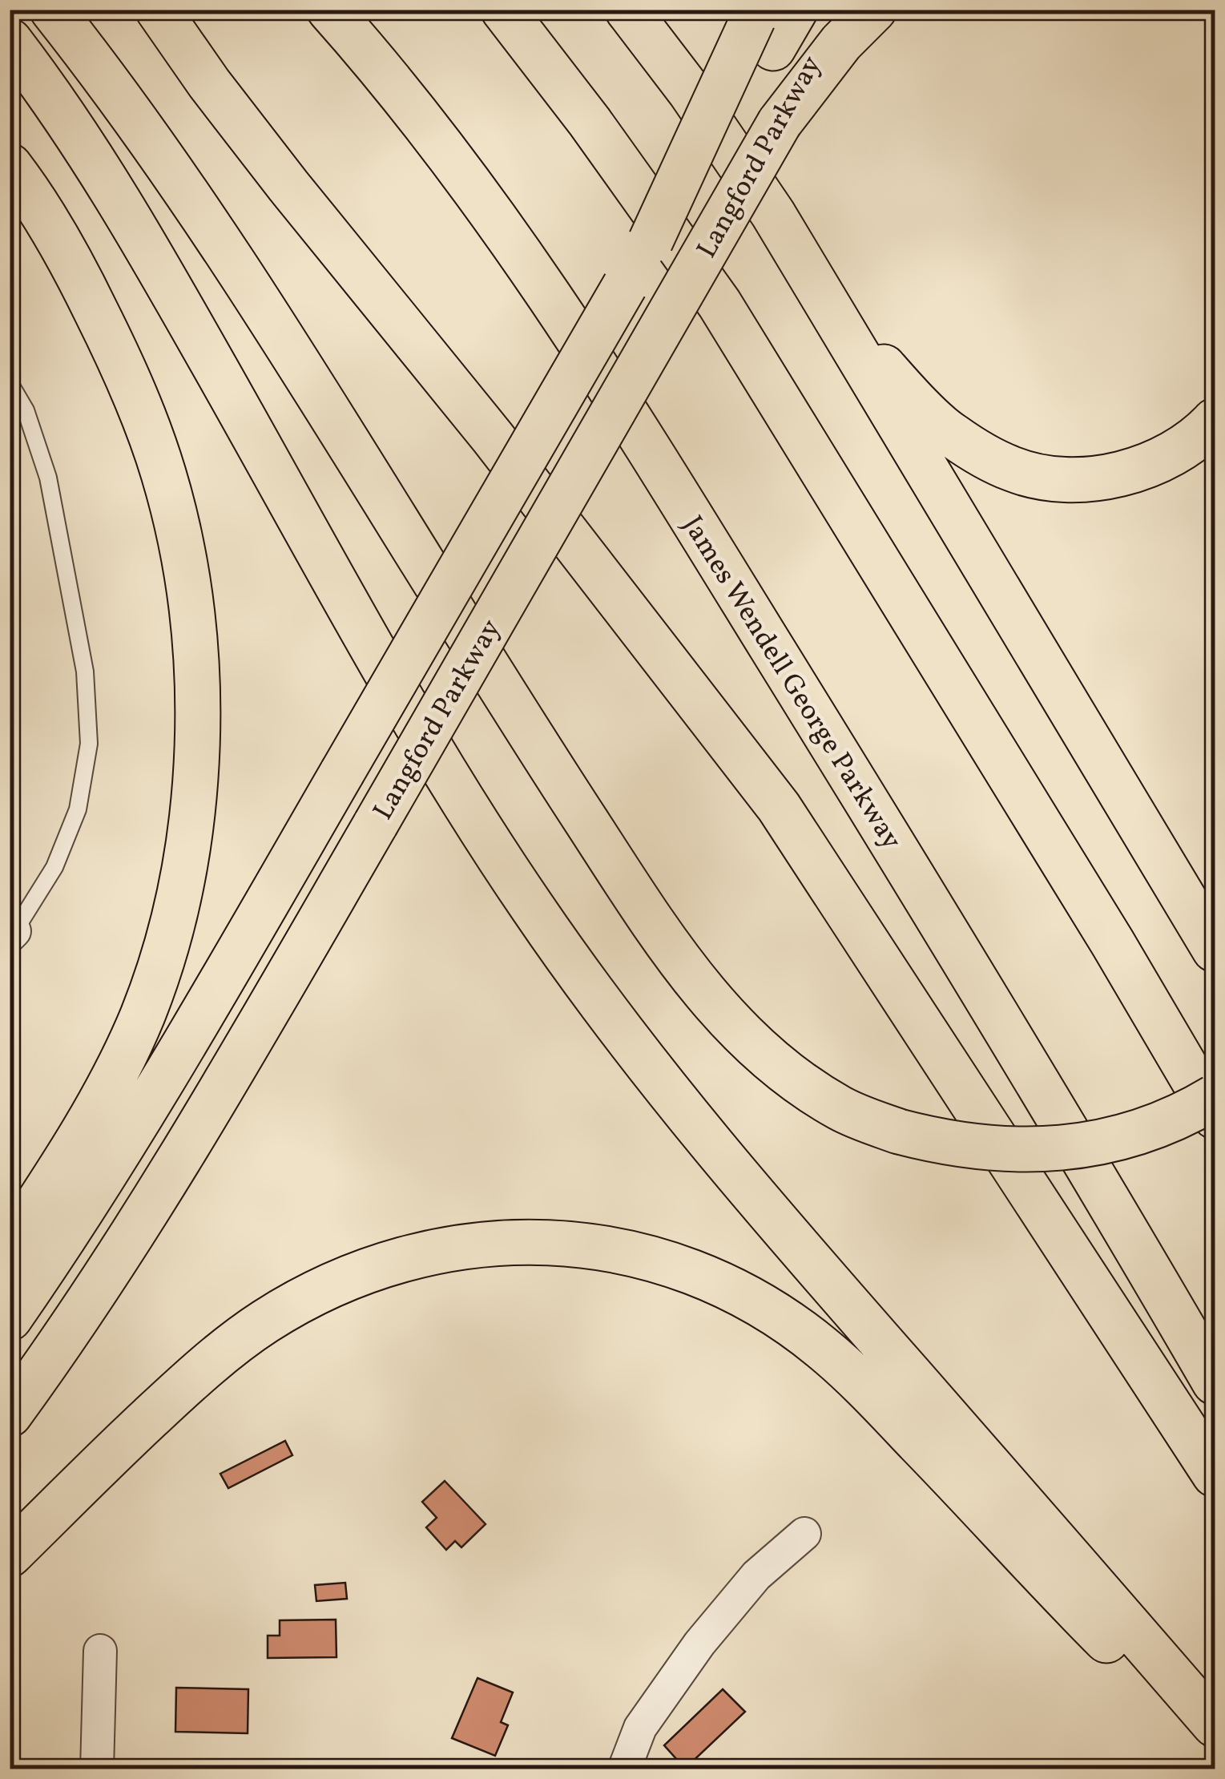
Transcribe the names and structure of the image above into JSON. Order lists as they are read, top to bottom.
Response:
{
  "streets": {
    "highway": ["Langford Parkway", "James Wendell George Parkway"]
  }
}
